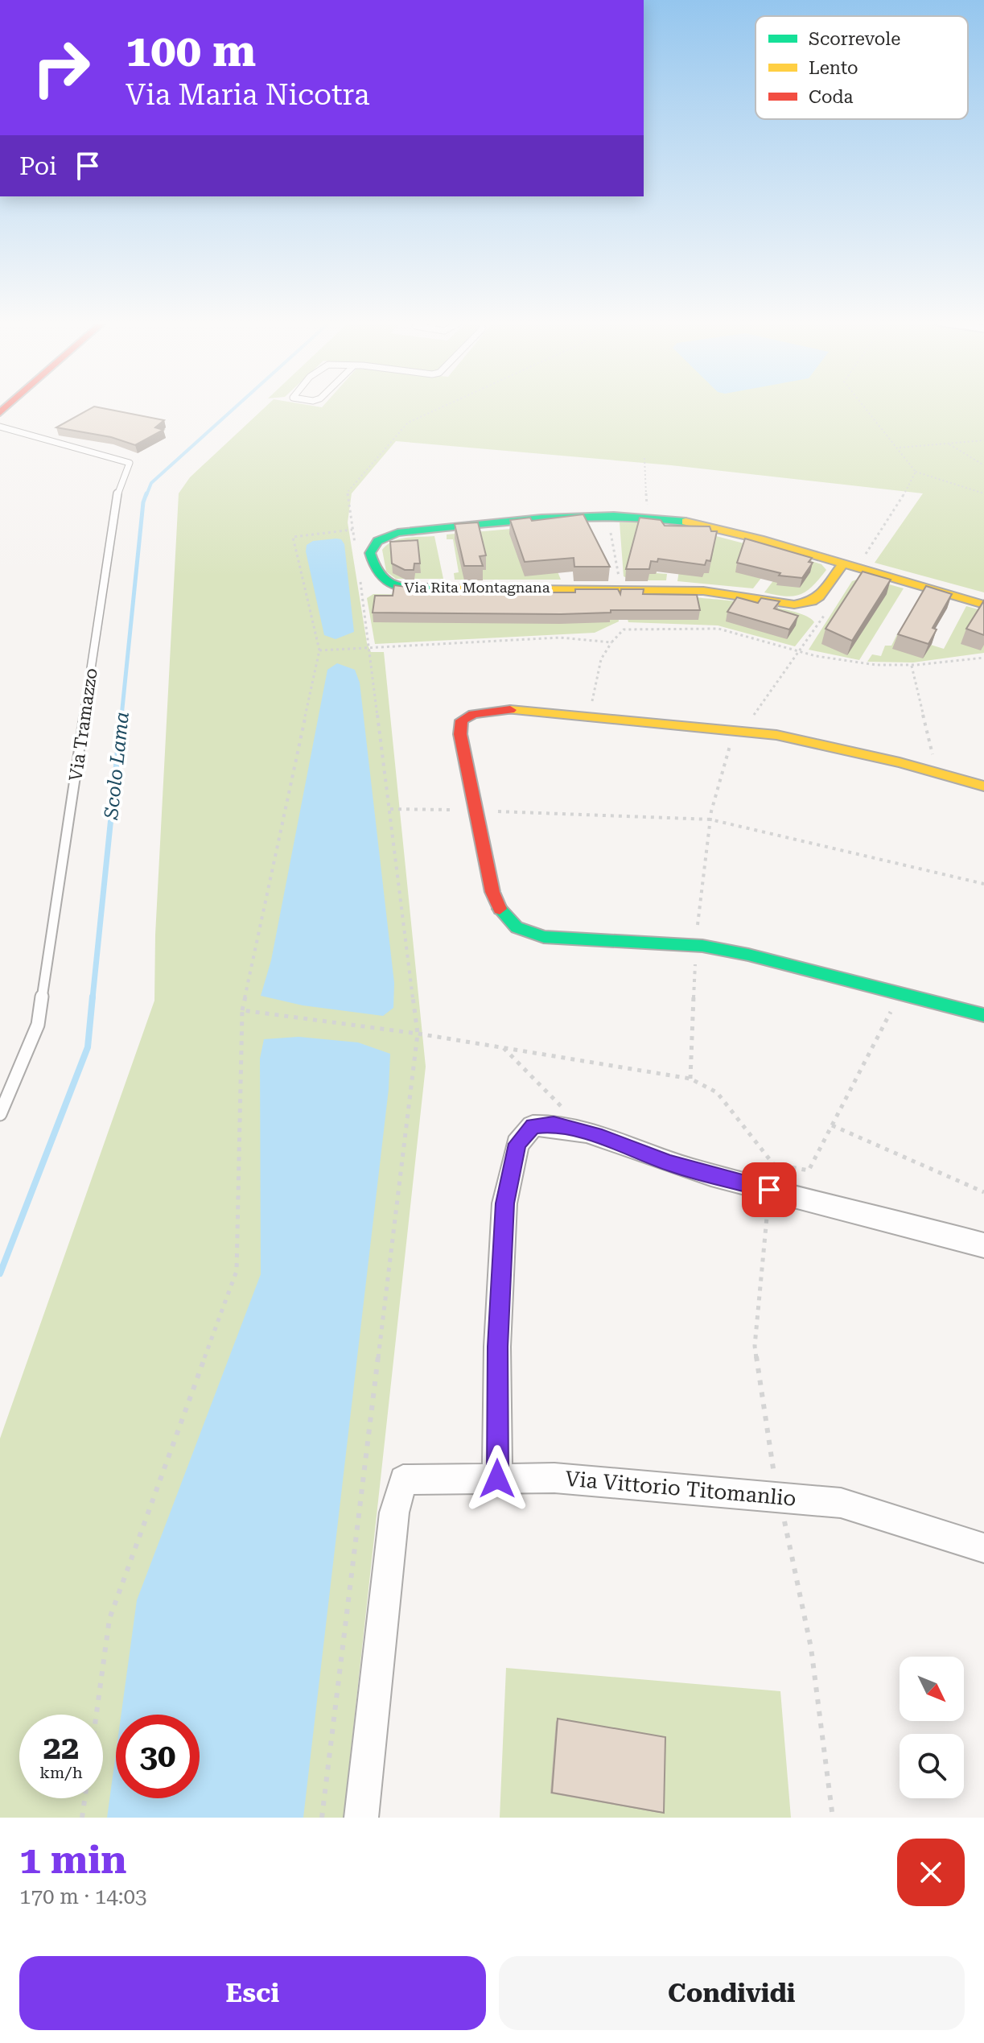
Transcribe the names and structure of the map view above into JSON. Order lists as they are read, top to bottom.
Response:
{
  "streets": {
    "street": ["Via Rita Montagnana", "Via Vittorio Titomanlio"],
    "lane": ["Via Tramazzo"]
  },
  "water": ["Scolo Lama"],
  "legend": ["Scorrevole", "Lento", "Coda"],
  "north": "bottom right",
  "page": {
    "turn": ["100 m", "Via Maria Nicotra"],
    "then": "Poi",
    "speed": "22 km/h",
    "limit": "30",
    "heading": ["1 min", "170 m · 14:03"],
    "buttons": ["Esci", "Condividi"]
  }
}
